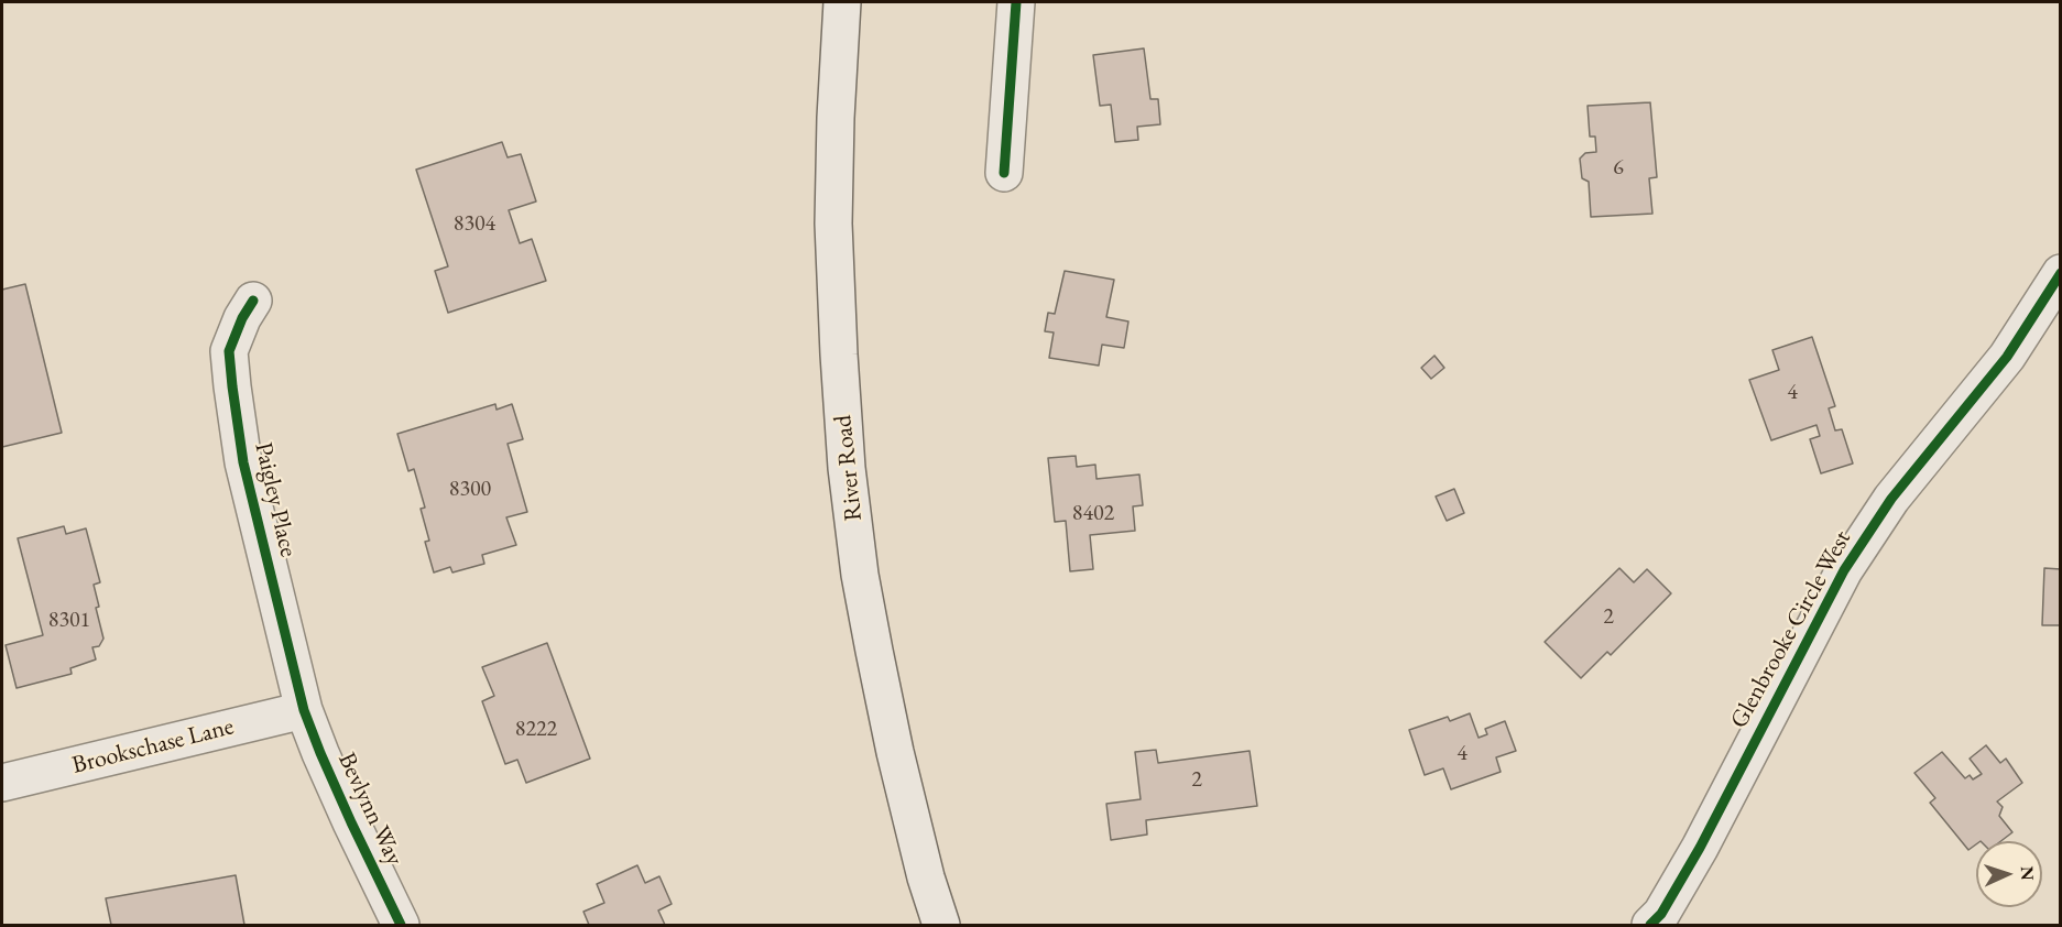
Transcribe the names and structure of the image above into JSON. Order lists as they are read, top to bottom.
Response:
{
  "streets": {
    "street": [
      "River Road",
      "Paigley Place",
      "Glenbrooke Circle West",
      "Brookschase Lane",
      "Bevlynn Way"
    ]
  },
  "crossings": [
    ["Paigley Place", "Brookschase Lane"],
    ["Paigley Place", "Bevlynn Way"],
    ["Brookschase Lane", "Bevlynn Way"]
  ],
  "house_numbers": [
    "6",
    "8304",
    "4",
    "8300",
    "8402",
    "2",
    "8301",
    "8222",
    "4",
    "2"
  ],
  "north": "right"
}
